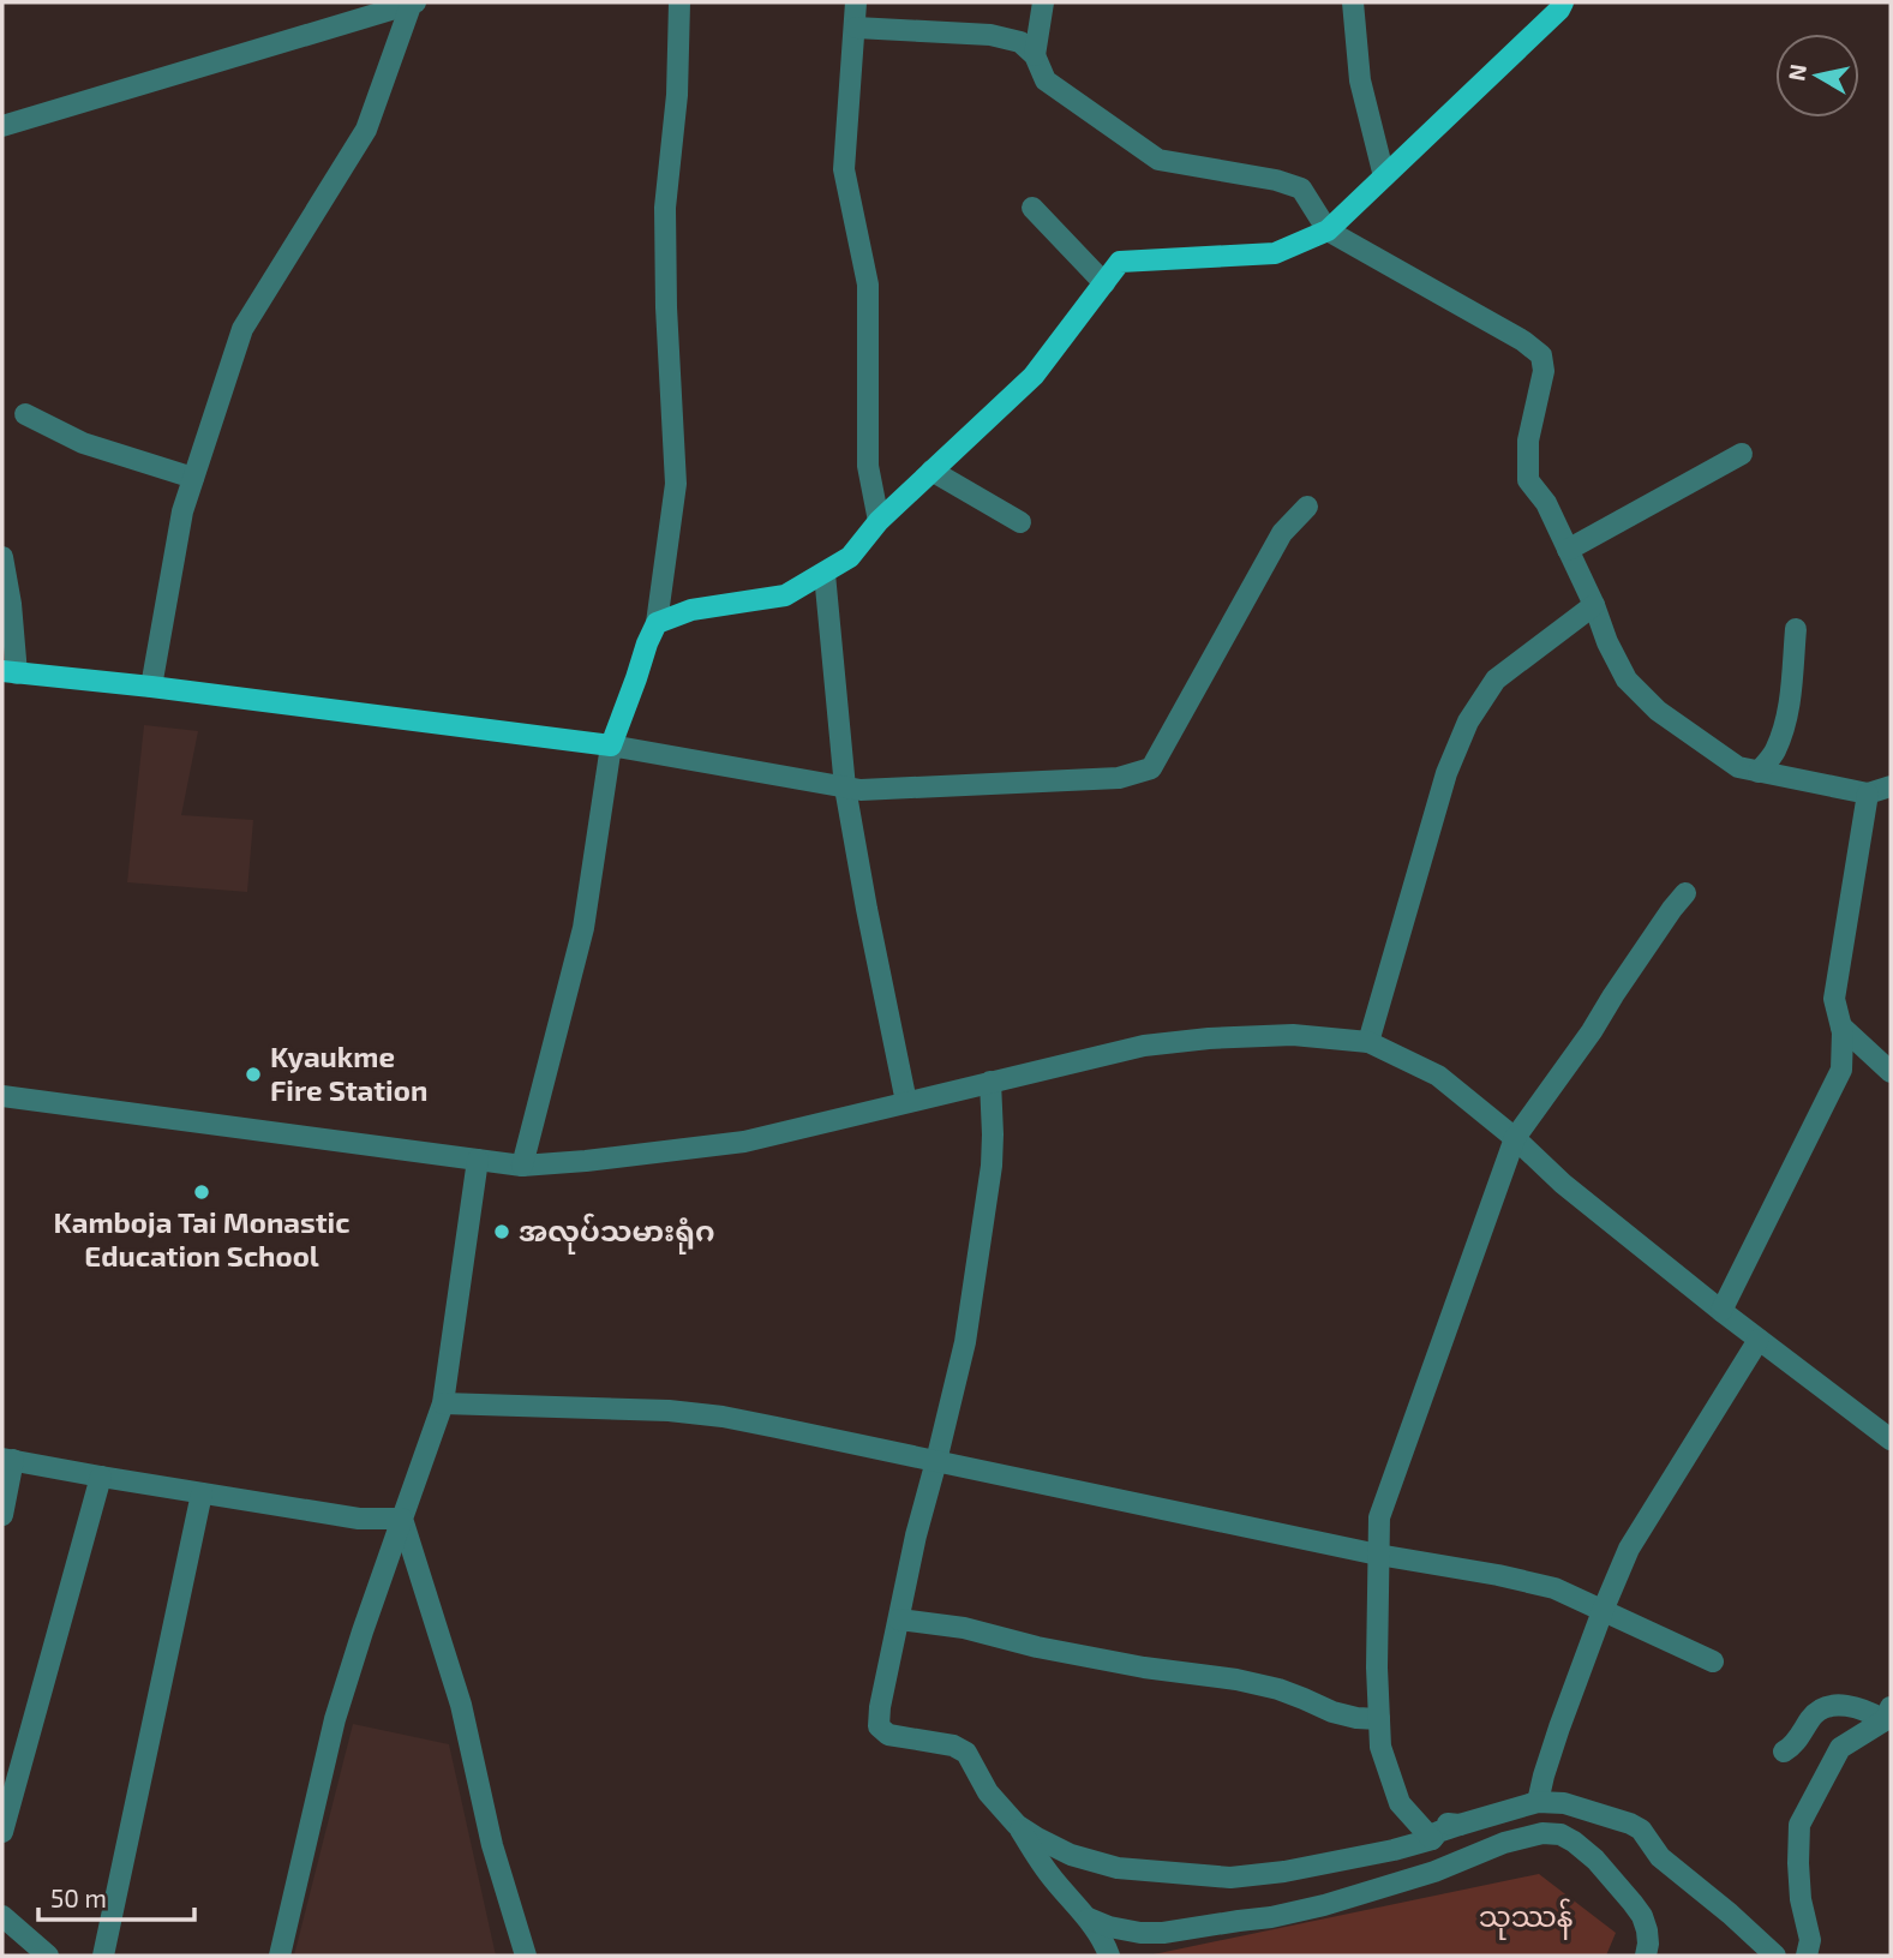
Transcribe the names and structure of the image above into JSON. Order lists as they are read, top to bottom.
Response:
{
  "parks": ["သုဿန်"],
  "places": ["Kyaukme Fire Station", "Kamboja Tai Monastic Education School", "အလုပ်သမားရုံဂ"],
  "scale_bar": "50 m",
  "north": "left"
}
